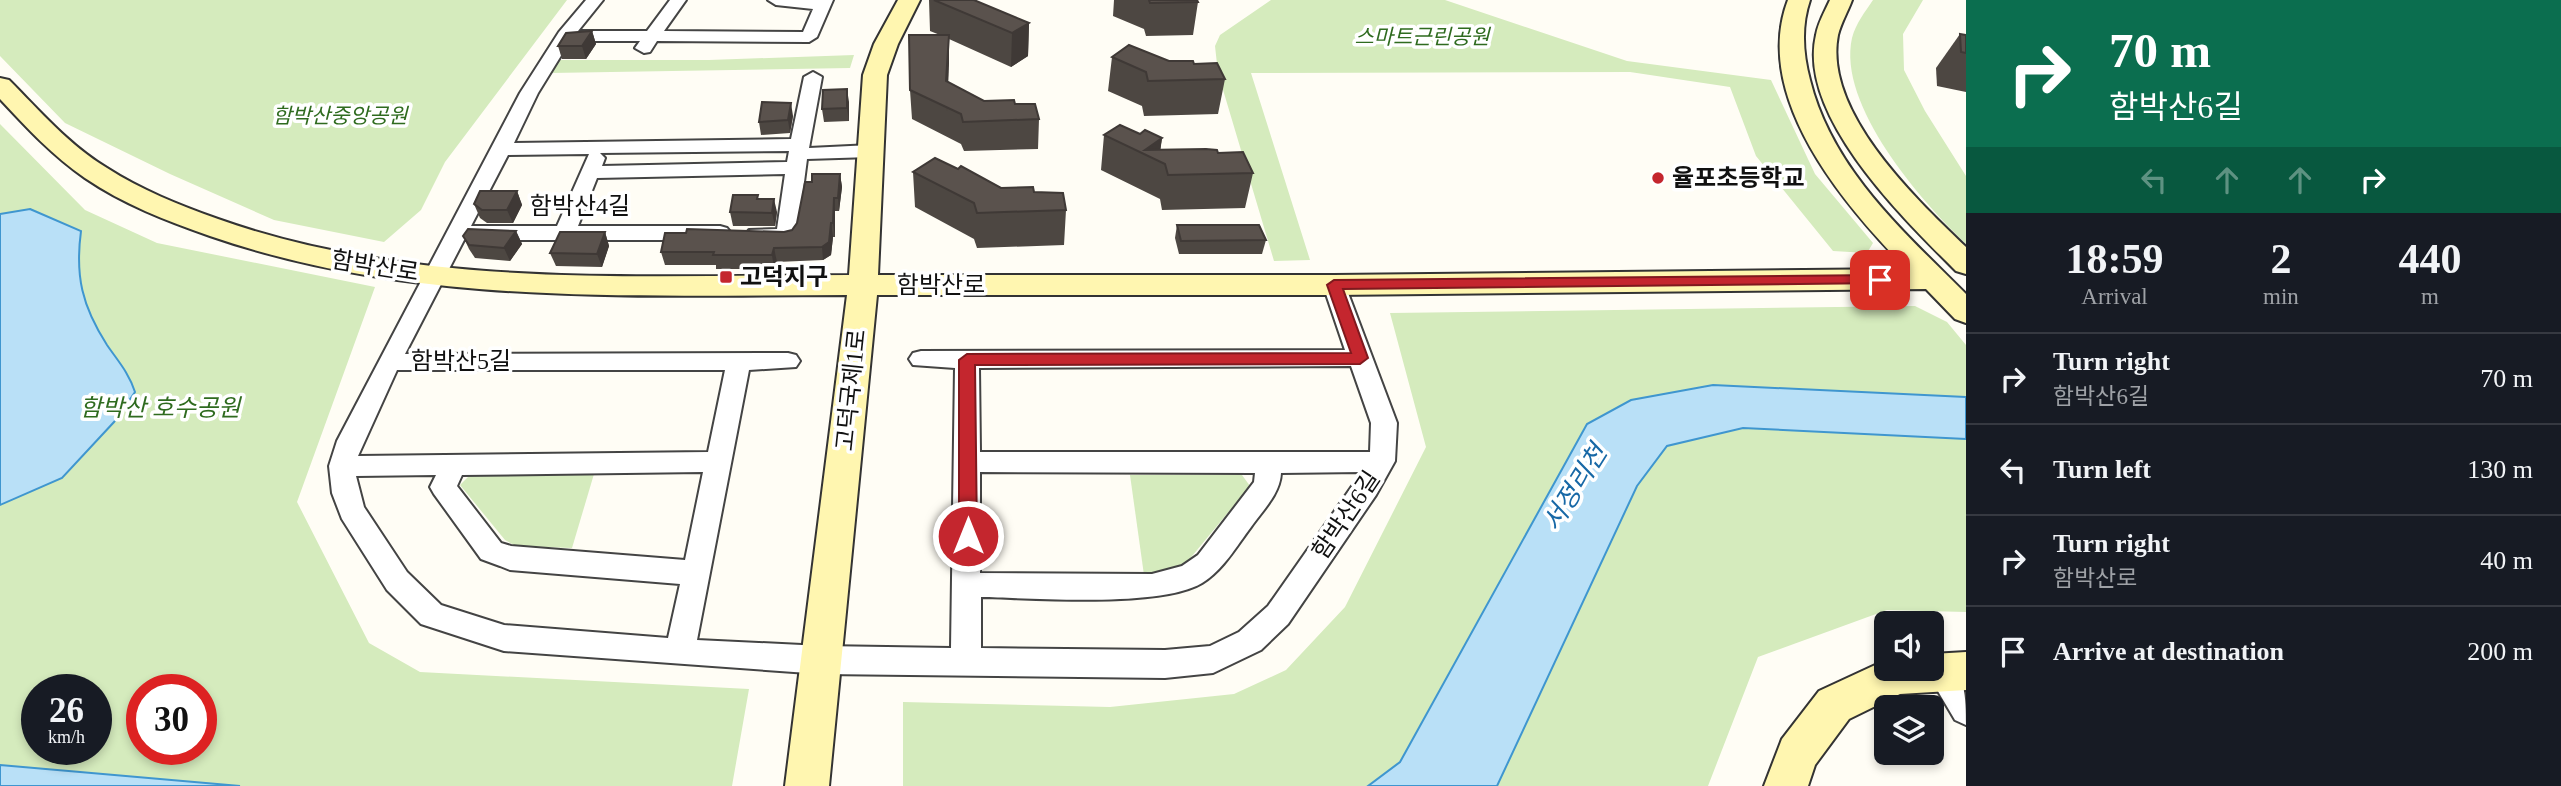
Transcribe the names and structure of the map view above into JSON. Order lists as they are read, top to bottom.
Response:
{
  "streets": {
    "street": [
      "함박산4길",
      "함박산로",
      "함박산5길",
      "고덕국제1로",
      "함박산6길"
    ]
  },
  "crossings": [
    ["함박산4길", "고덕국제1로"],
    ["함박산로", "고덕국제1로"],
    ["함박산로", "함박산6길"],
    ["함박산5길", "고덕국제1로"],
    ["함박산5길", "함박산6길"],
    ["고덕국제1로", "함박산6길"]
  ],
  "water": ["서정리천"],
  "parks": ["스마트근린공원", "함박산중앙공원", "함박산 호수공원"],
  "places": {
    "other": ["율포초등학교"],
    "transit": ["고덕지구"]
  },
  "page": {
    "turn": ["70 m", "함박산6길"],
    "eta": [
      "18:59",
      "Arrival",
      "2",
      "min",
      "440",
      "m"
    ],
    "list": [
      {
        "name": "Turn right",
        "note": "함박산6길",
        "value": "70 m"
      },
      {
        "name": "Turn left",
        "value": "130 m"
      },
      {
        "name": "Turn right",
        "note": "함박산로",
        "value": "40 m"
      },
      {
        "name": "Arrive at destination",
        "value": "200 m"
      }
    ],
    "speed": "26 km/h",
    "limit": "30"
  }
}
